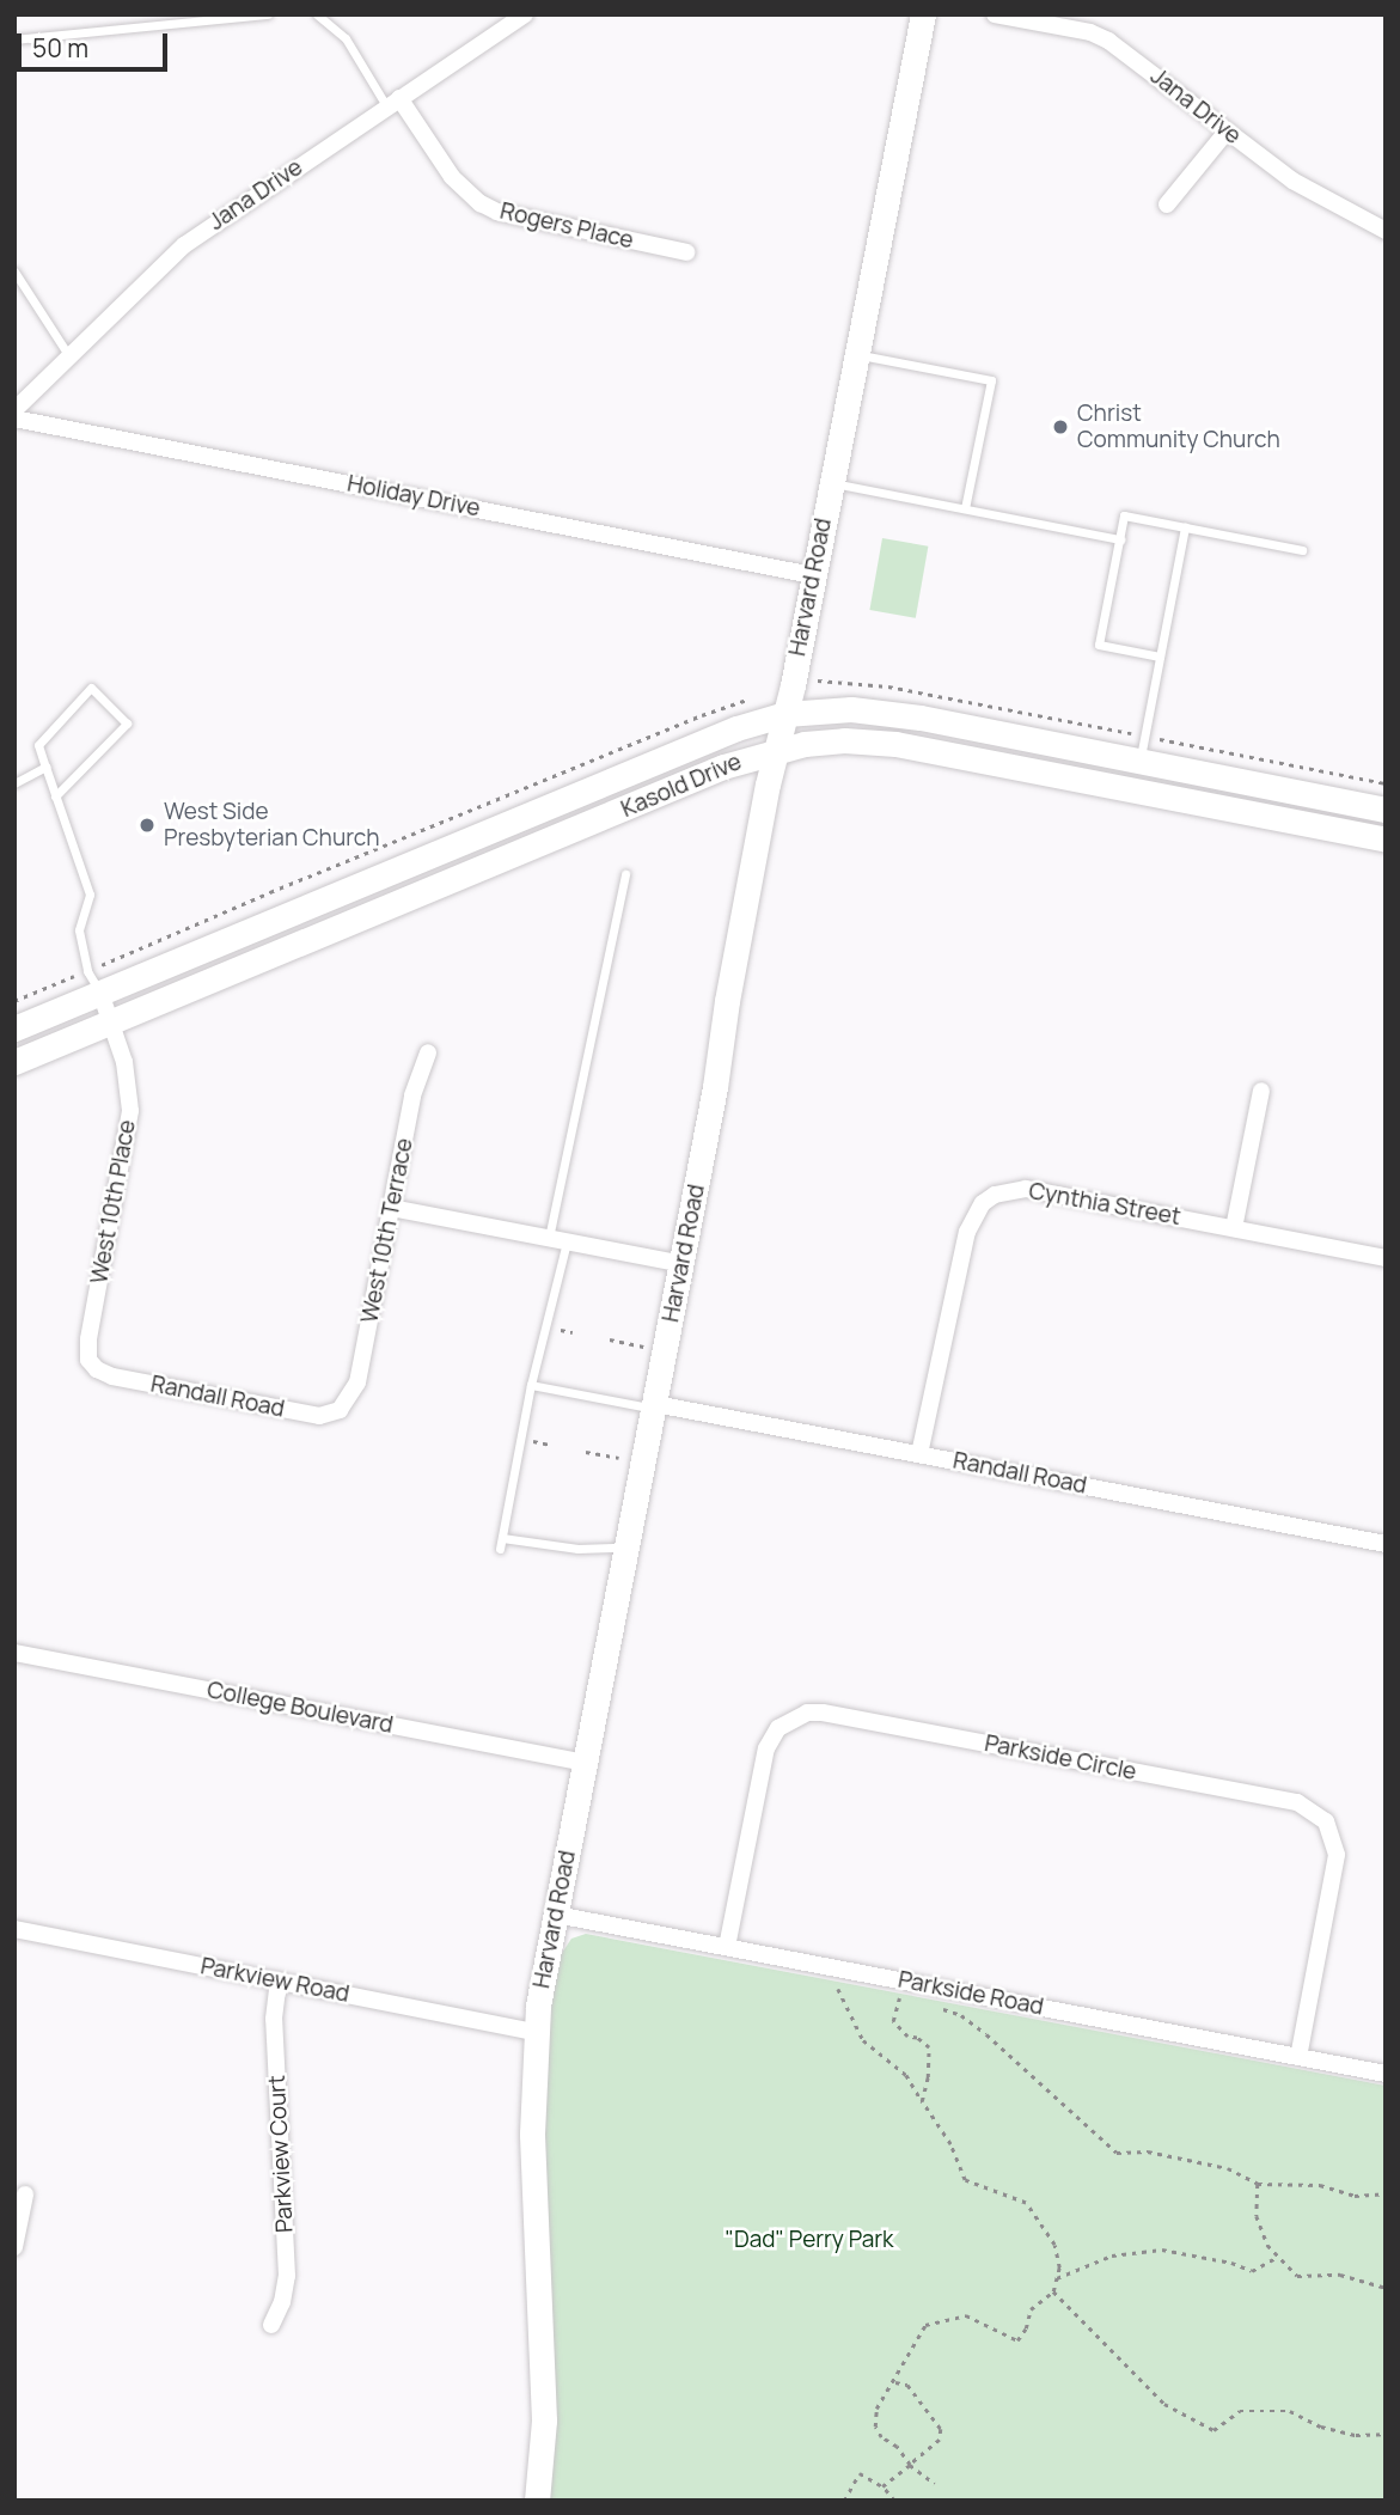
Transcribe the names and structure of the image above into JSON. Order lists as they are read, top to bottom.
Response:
{
  "streets": {
    "main road": ["Harvard Road", "Kasold Drive"],
    "street": [
      "Jana Drive",
      "Rogers Place",
      "Holiday Drive",
      "West 10th Place",
      "Cynthia Street",
      "West 10th Terrace",
      "Randall Road",
      "College Boulevard",
      "Parkside Circle",
      "Parkview Road",
      "Parkside Road",
      "Parkview Court"
    ]
  },
  "crossings": [
    ["Jana Drive", "Rogers Place"],
    ["Holiday Drive", "Harvard Road"],
    ["Harvard Road", "Kasold Drive"],
    ["Harvard Road", "Randall Road"],
    ["Harvard Road", "College Boulevard"],
    ["Harvard Road", "Parkview Road"],
    ["Harvard Road", "Parkside Road"],
    ["Kasold Drive", "West 10th Place"],
    ["West 10th Place", "Randall Road"],
    ["Cynthia Street", "Randall Road"],
    ["West 10th Terrace", "Randall Road"],
    ["Parkside Circle", "Parkside Road"],
    ["Parkview Road", "Parkview Court"]
  ],
  "parks": ["\"Dad\" Perry Park"],
  "places": ["Christ Community Church", "West Side Presbyterian Church"],
  "scale_bar": "50 m"
}
